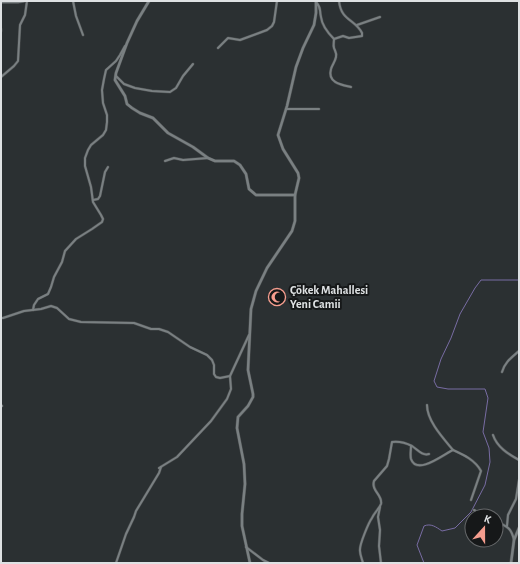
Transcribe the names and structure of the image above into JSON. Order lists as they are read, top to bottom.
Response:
{
  "places": {
    "mosque": ["Çökek Mahallesi Yeni Camii"]
  },
  "north": "top"
}
